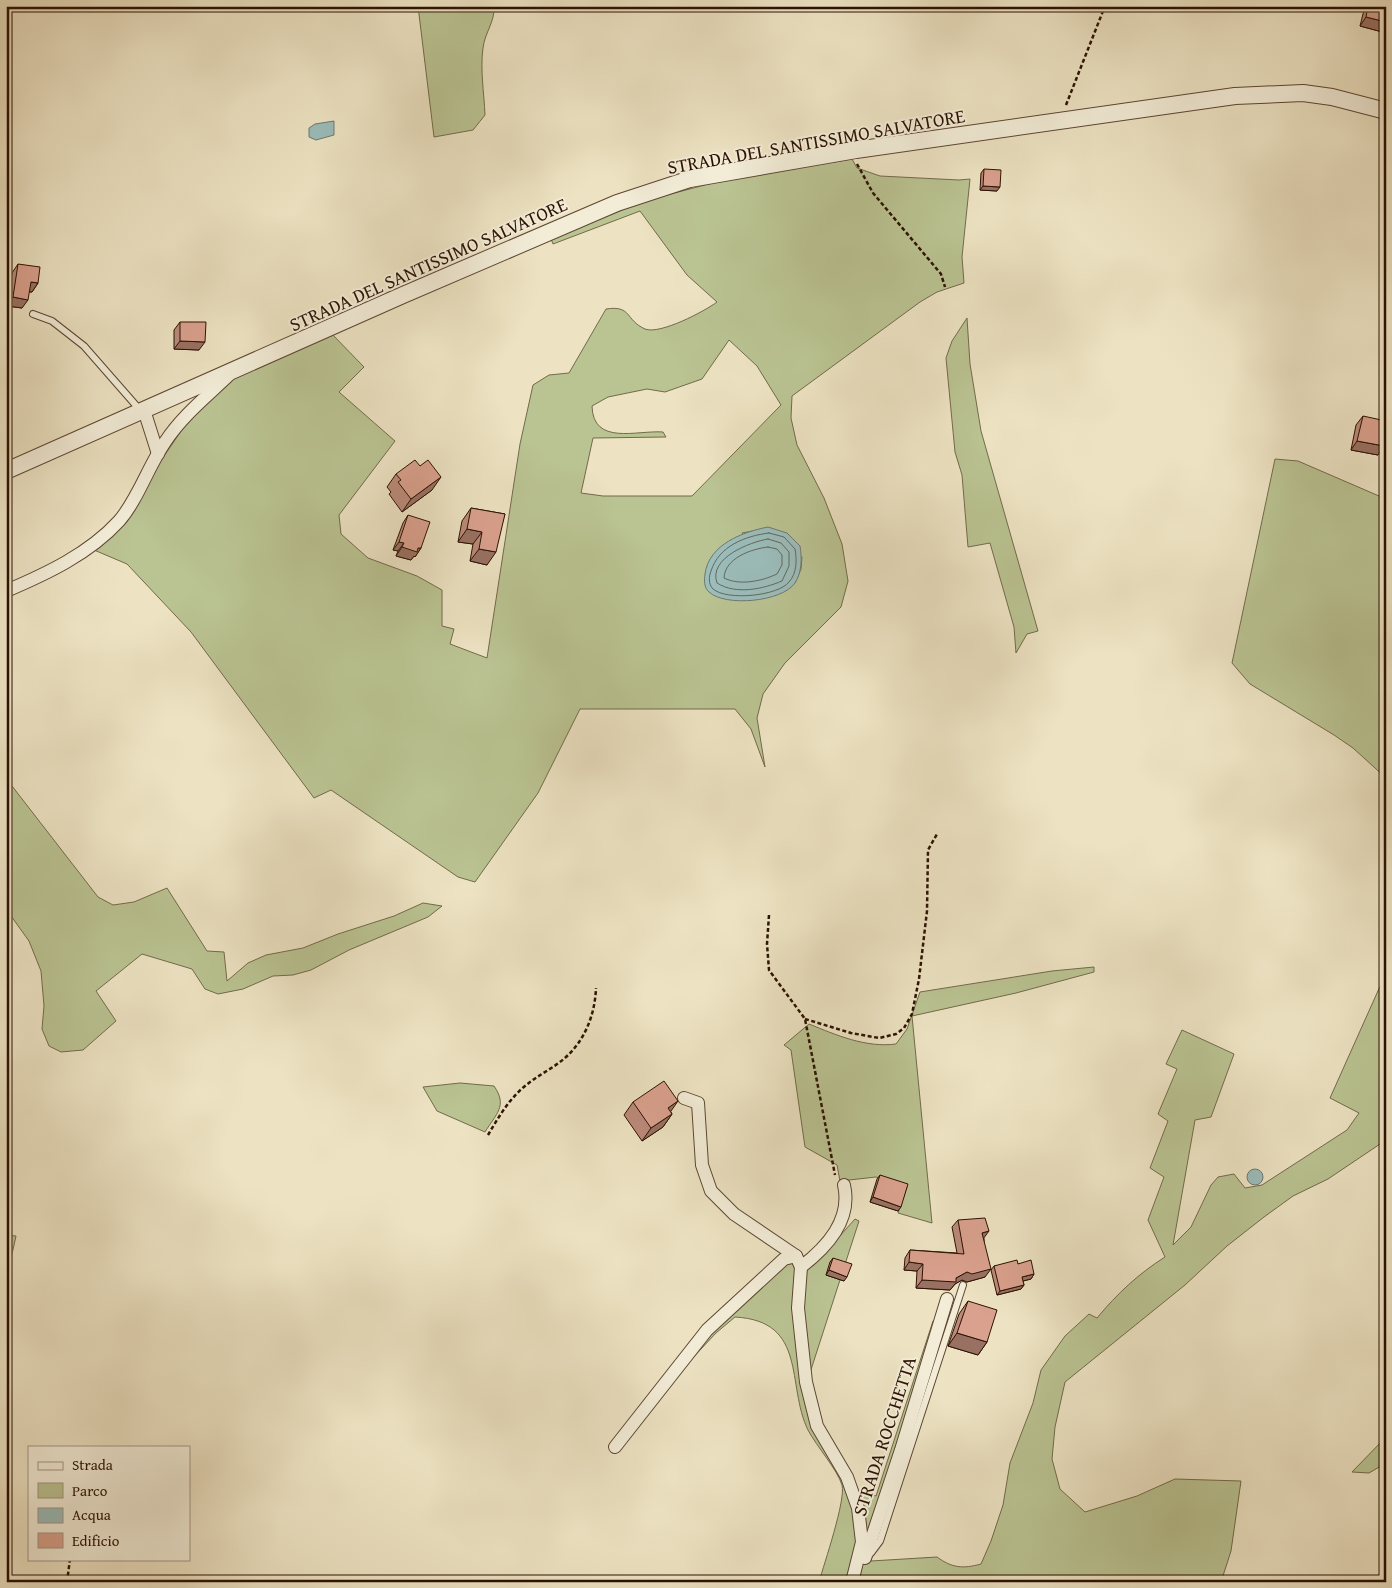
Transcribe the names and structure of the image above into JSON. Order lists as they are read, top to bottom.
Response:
{
  "streets": {
    "street": ["STRADA DEL SANTISSIMO SALVATORE", "STRADA ROCCHETTA"]
  },
  "legend": [
    "Strada",
    "Parco",
    "Acqua",
    "Edificio"
  ]
}
